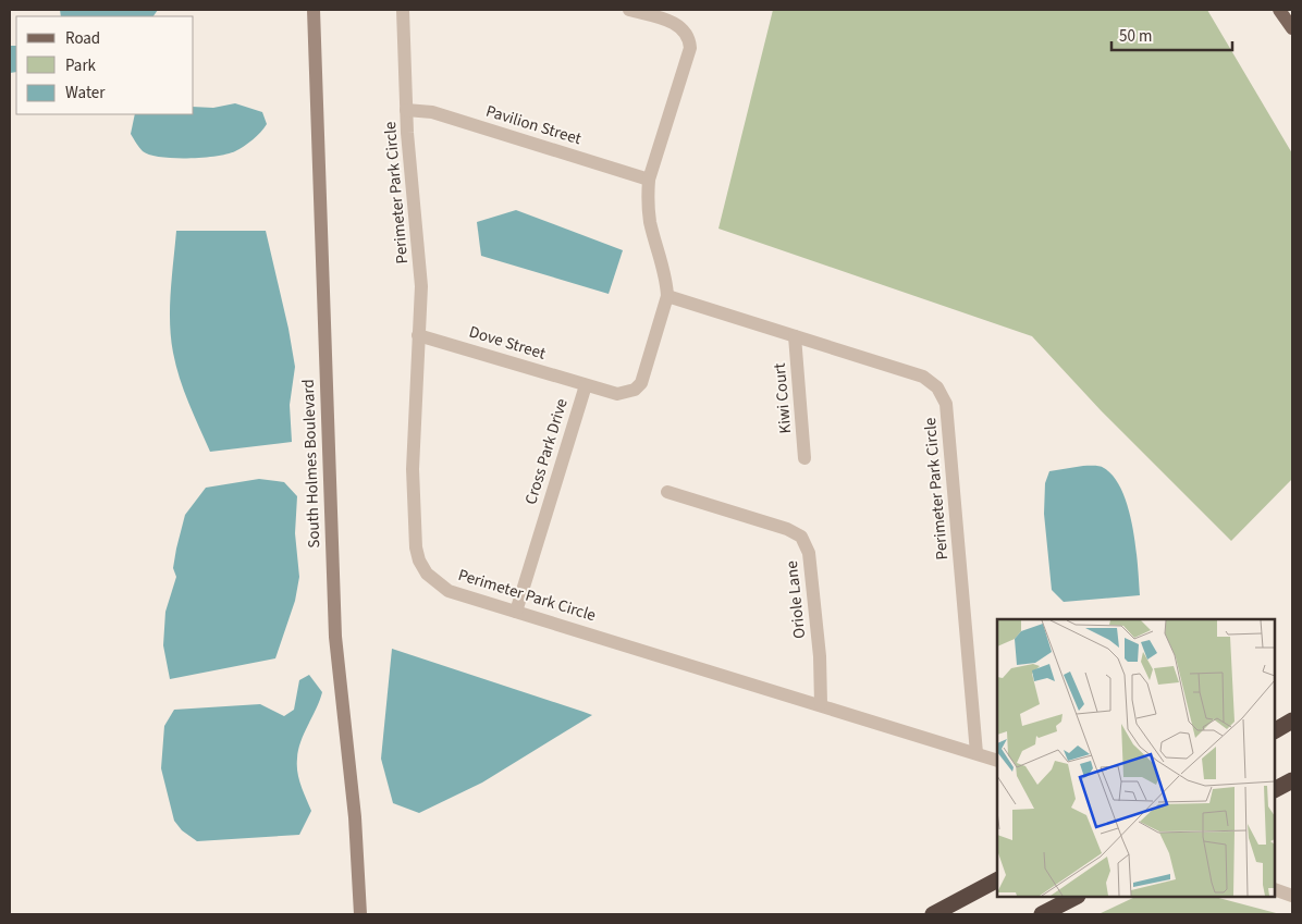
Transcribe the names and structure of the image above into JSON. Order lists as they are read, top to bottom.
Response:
{
  "streets": {
    "main road": ["South Holmes Boulevard"],
    "street": [
      "Pavilion Street",
      "Perimeter Park Circle",
      "Dove Street",
      "Kiwi Court",
      "Cross Park Drive",
      "Oriole Lane"
    ]
  },
  "crossings": [
    ["Pavilion Street", "Perimeter Park Circle"],
    ["Perimeter Park Circle", "Dove Street"],
    ["Perimeter Park Circle", "Kiwi Court"],
    ["Perimeter Park Circle", "Cross Park Drive"],
    ["Perimeter Park Circle", "Oriole Lane"],
    ["Dove Street", "Cross Park Drive"]
  ],
  "legend": ["Road", "Park", "Water"],
  "scale_bar": "50 m"
}
